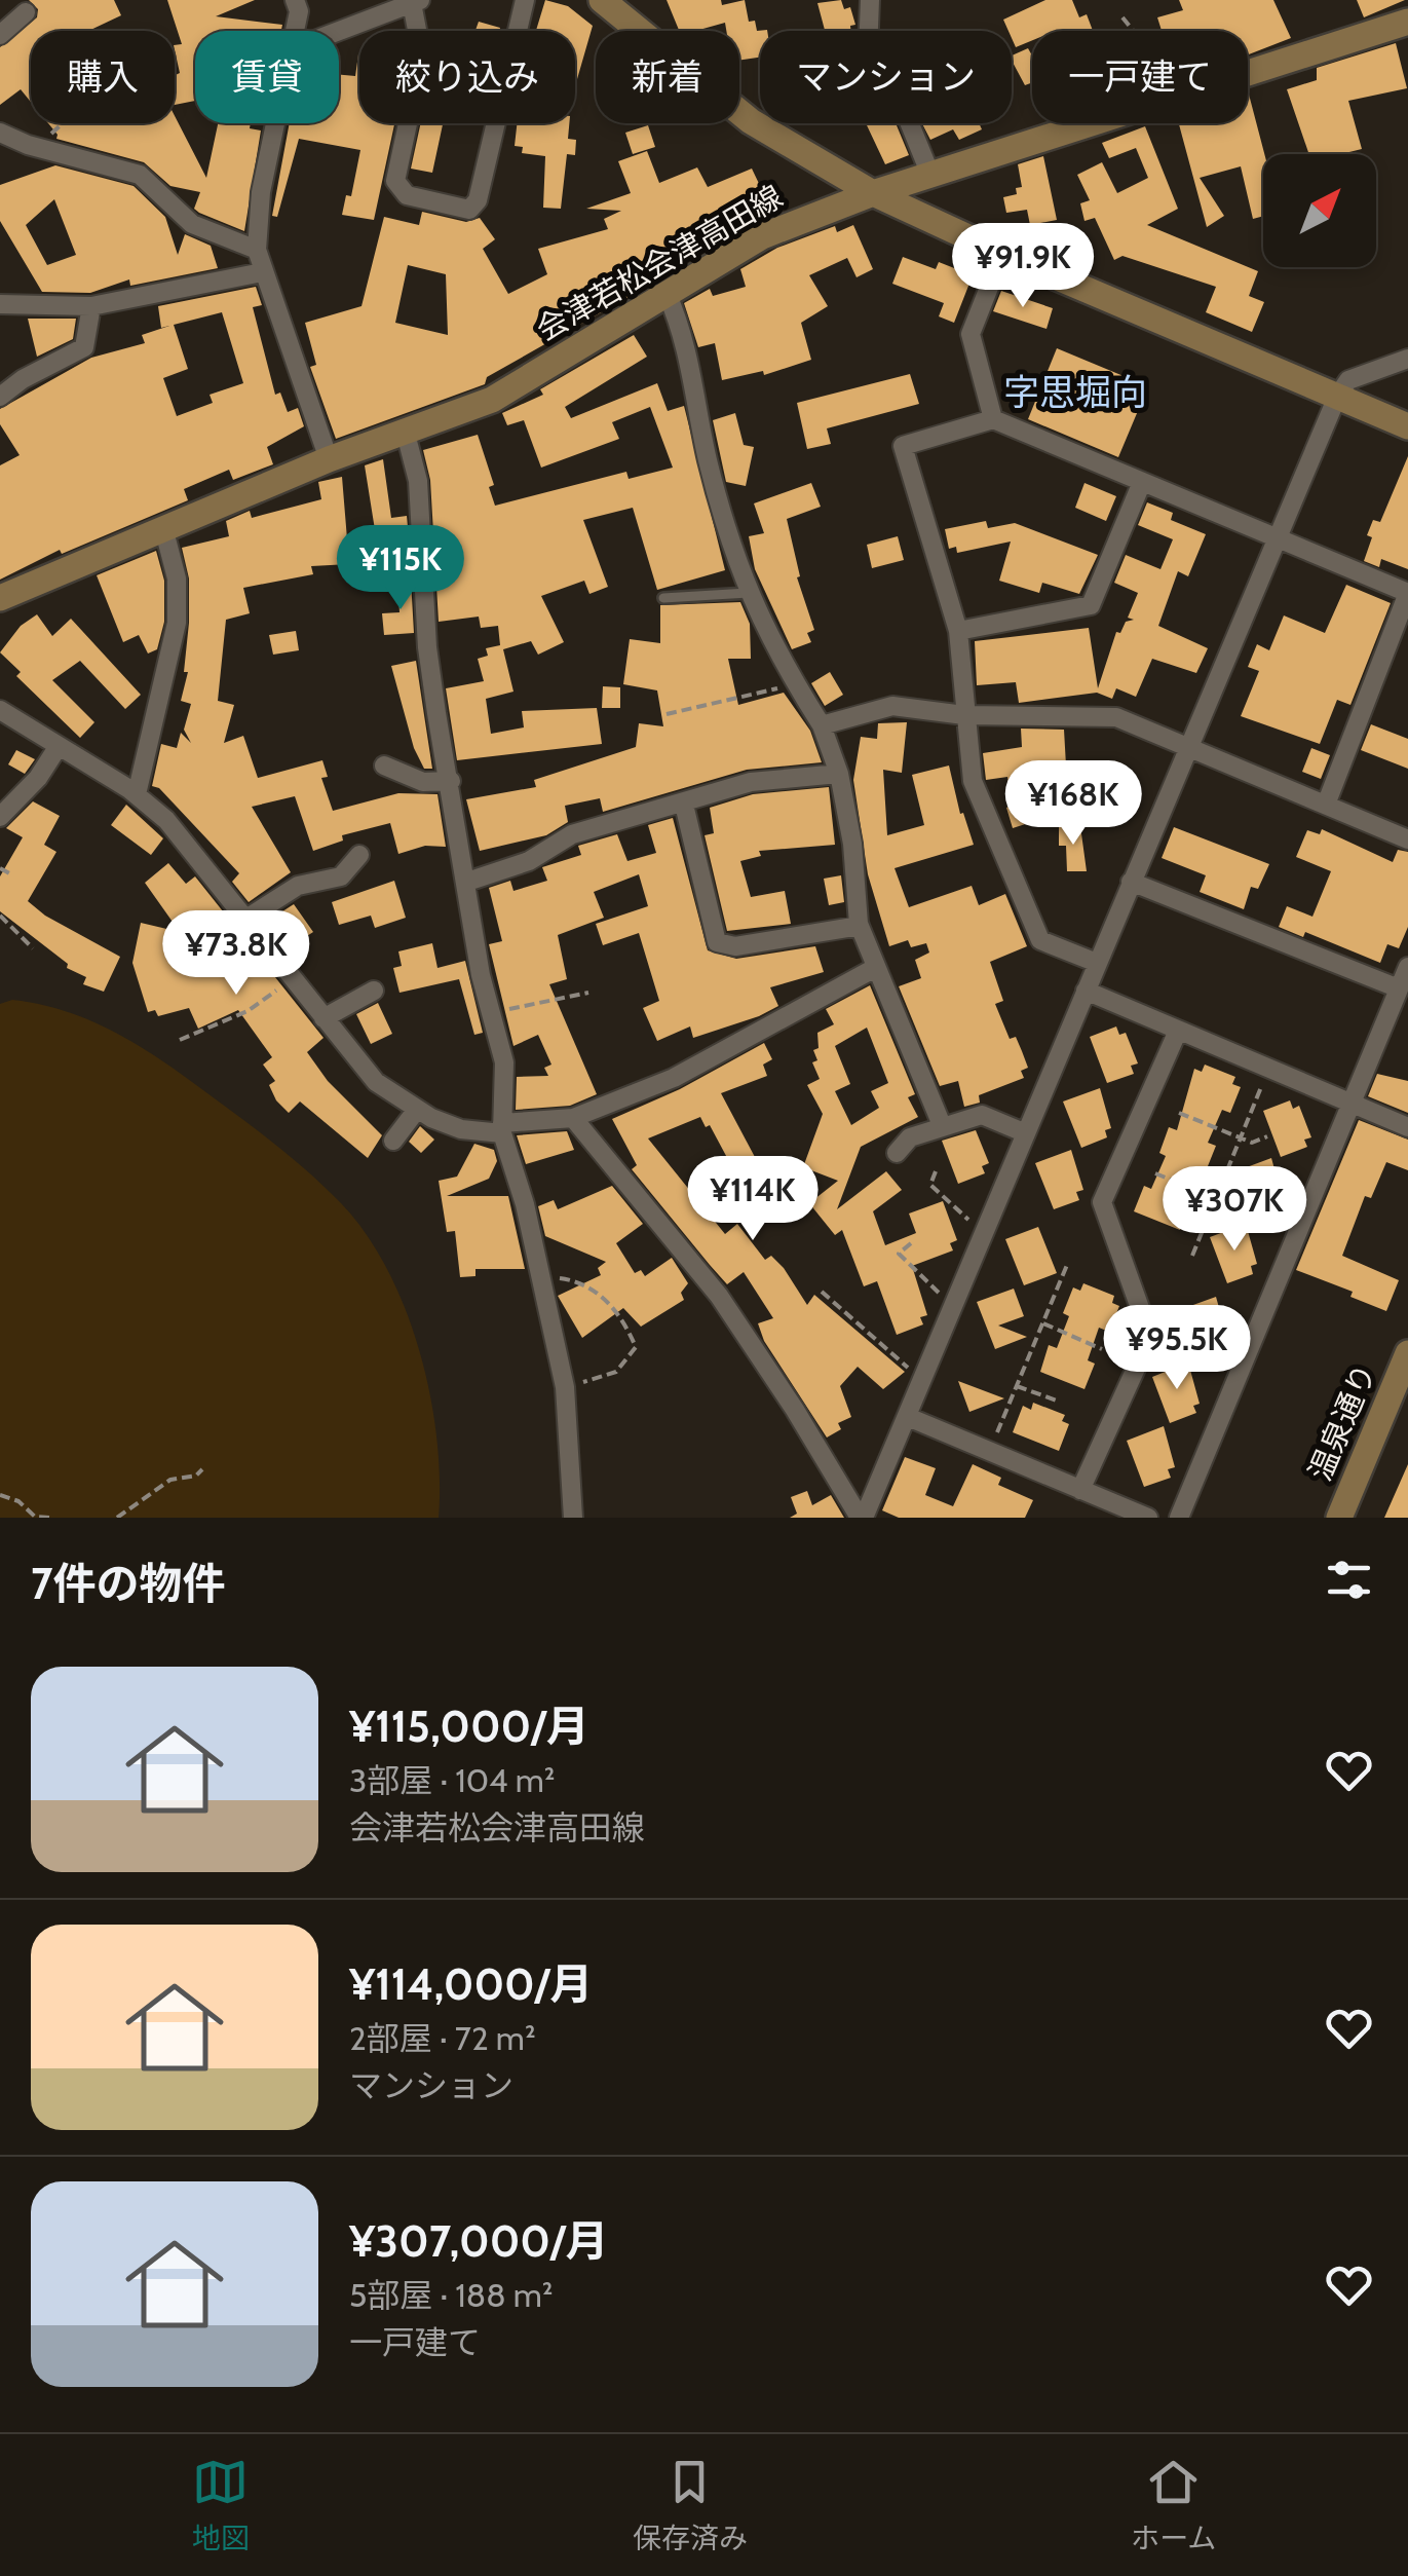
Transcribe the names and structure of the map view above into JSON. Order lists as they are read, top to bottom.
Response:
{
  "streets": {
    "main road": ["会津若松会津高田線", "温泉通り"]
  },
  "districts": ["字思堀向"],
  "north": "top right",
  "page": {
    "chip": [
      "購入",
      "賃貸",
      "絞り込み",
      "新着",
      "マンション",
      "一戸建て"
    ],
    "price": [
      "¥91.9K",
      "¥115K",
      "¥168K",
      "¥73.8K",
      "¥114K",
      "¥307K",
      "¥95.5K"
    ],
    "heading": "7件の物件",
    "list": [
      {
        "name": "¥115,000/月",
        "note": "3部屋 · 104 m² · 会津若松会津高田線"
      },
      {
        "name": "¥114,000/月",
        "note": "2部屋 · 72 m² · マンション"
      },
      {
        "name": "¥307,000/月",
        "note": "5部屋 · 188 m² · 一戸建て"
      }
    ],
    "tabs": ["地図", "保存済み", "ホーム"]
  }
}
